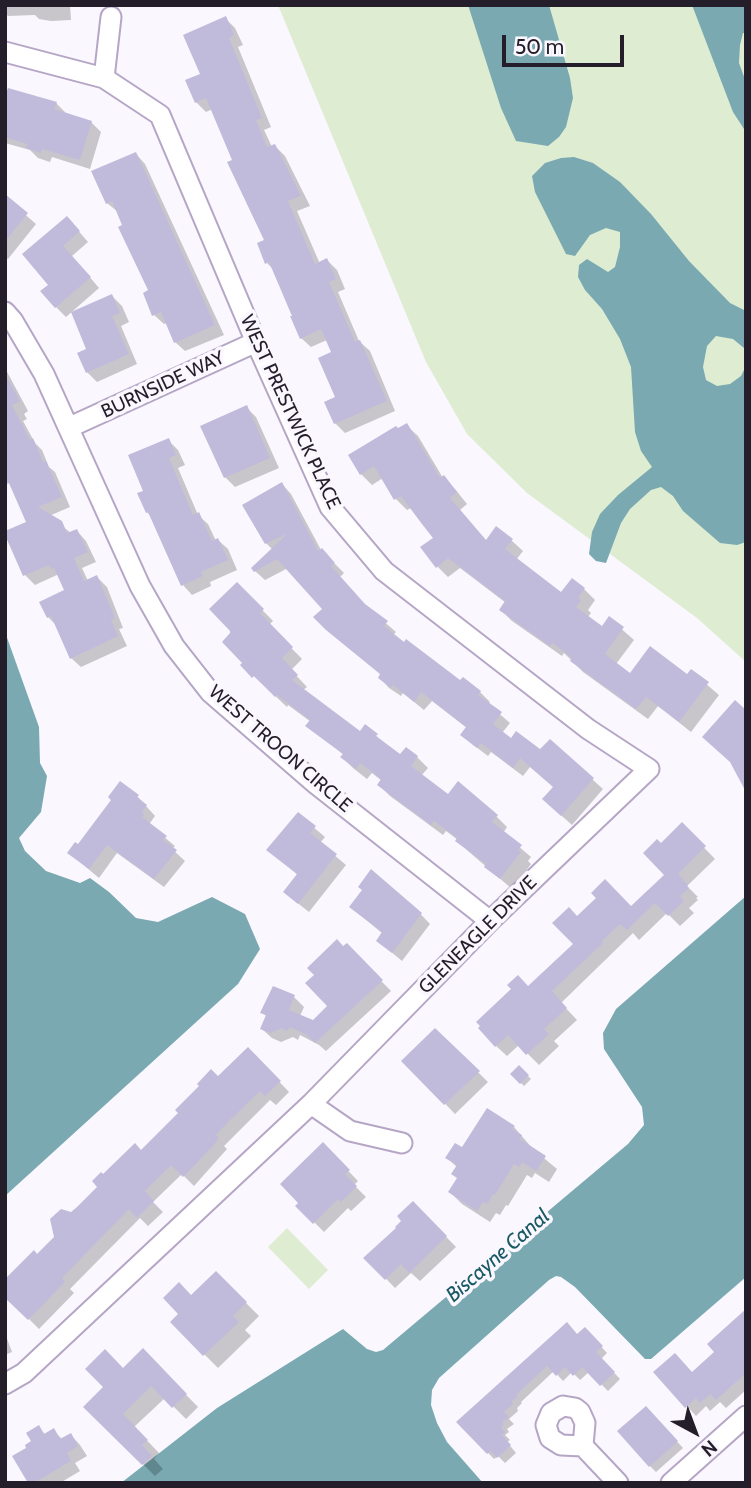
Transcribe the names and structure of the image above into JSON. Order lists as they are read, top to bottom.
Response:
{
  "streets": {
    "street": [
      "BURNSIDE WAY",
      "WEST PRESTWICK PLACE",
      "WEST TROON CIRCLE",
      "GLENEAGLE DRIVE"
    ]
  },
  "crossings": [
    ["BURNSIDE WAY", "WEST PRESTWICK PLACE"],
    ["BURNSIDE WAY", "WEST TROON CIRCLE"],
    ["WEST PRESTWICK PLACE", "GLENEAGLE DRIVE"],
    ["WEST TROON CIRCLE", "GLENEAGLE DRIVE"]
  ],
  "water": ["Biscayne Canal"],
  "scale_bar": "50 m",
  "north": "bottom right"
}
